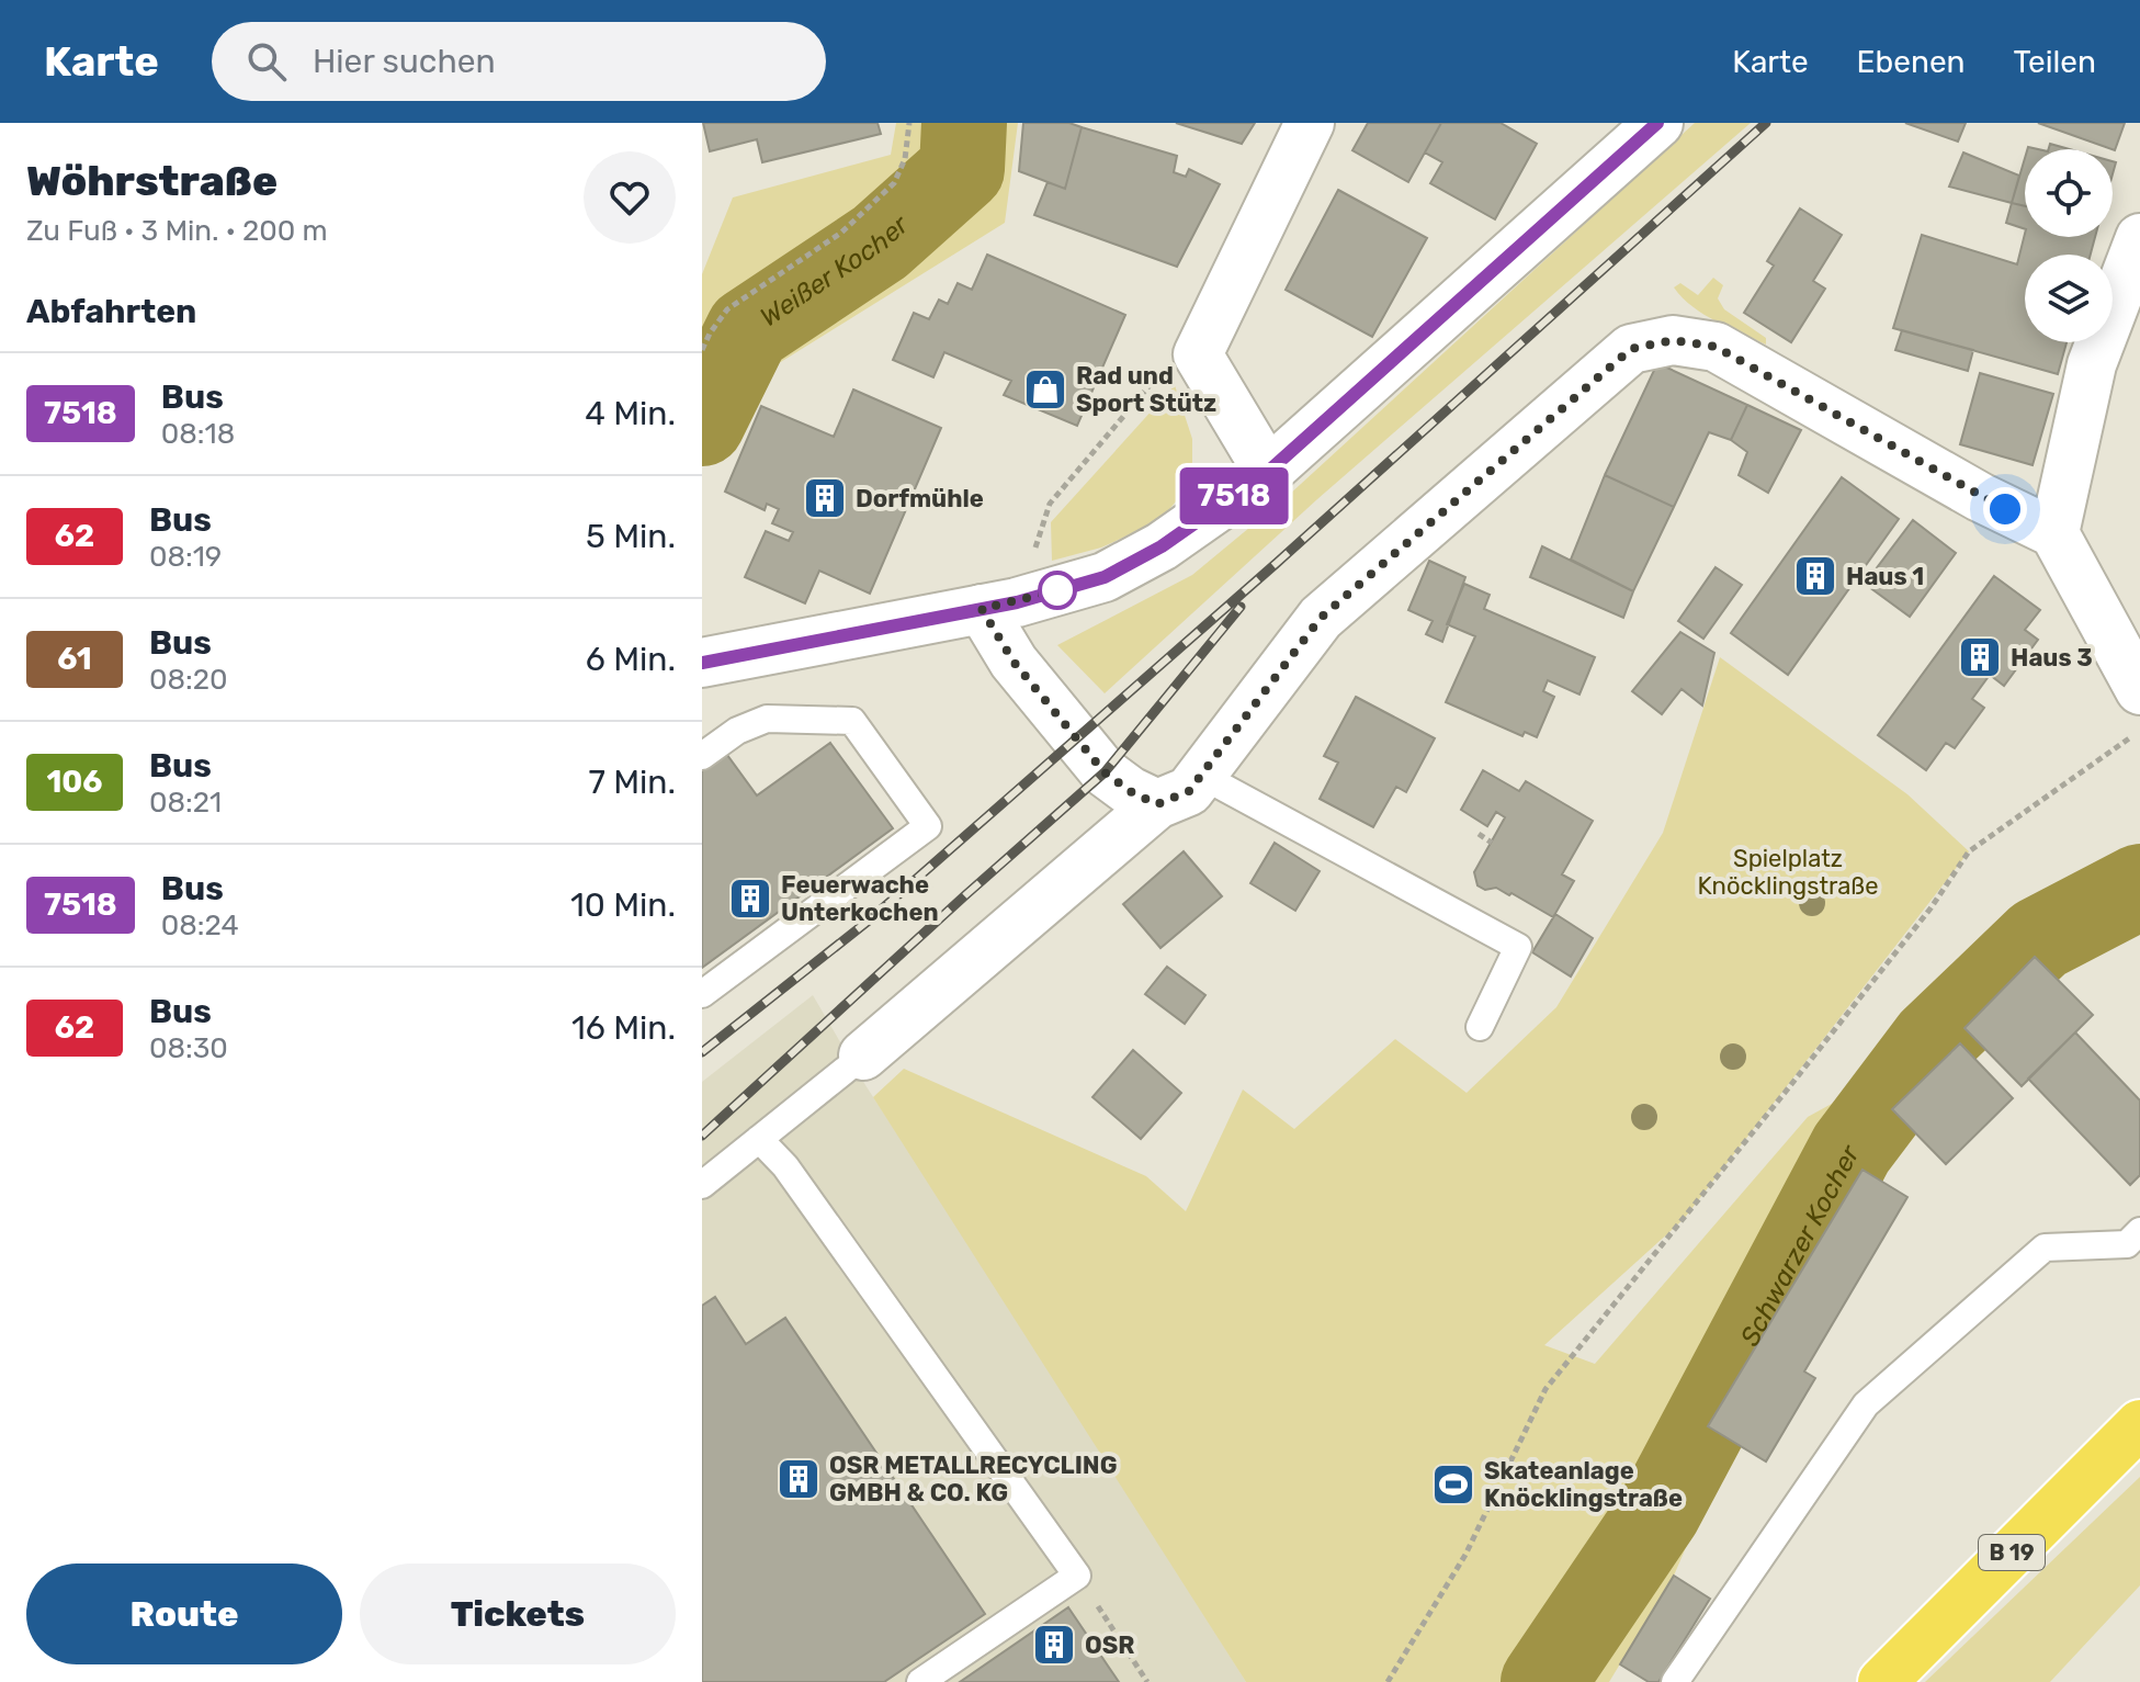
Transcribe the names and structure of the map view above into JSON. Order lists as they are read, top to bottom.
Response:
{
  "streets": {
    "highway": ["B 19"]
  },
  "water": ["Weißer Kocher", "Schwarzer Kocher"],
  "parks": ["Spielplatz Knöcklingstraße"],
  "places": {
    "shop": ["Rad und Sport Stütz"],
    "building": [
      "Dorfmühle",
      "Haus 1",
      "Haus 3",
      "Feuerwache Unterkochen",
      "OSR METALLRECYCLING GMBH & CO. KG",
      "OSR"
    ],
    "sports": ["Skateanlage Knöcklingstraße"]
  },
  "lines": ["bus line 7518"],
  "page": {
    "header": "Karte",
    "search": "Hier suchen",
    "nav": ["Karte", "Ebenen", "Teilen"],
    "heading": [
      ["Wöhrstraße", "Zu Fuß · 3 Min. · 200 m"],
      "Abfahrten"
    ],
    "on_map": "7518",
    "list": [
      {
        "mark": "7518",
        "name": "Bus",
        "note": "08:18",
        "value": "4 Min."
      },
      {
        "mark": "62",
        "name": "Bus",
        "note": "08:19",
        "value": "5 Min."
      },
      {
        "mark": "61",
        "name": "Bus",
        "note": "08:20",
        "value": "6 Min."
      },
      {
        "mark": "106",
        "name": "Bus",
        "note": "08:21",
        "value": "7 Min."
      },
      {
        "mark": "7518",
        "name": "Bus",
        "note": "08:24",
        "value": "10 Min."
      },
      {
        "mark": "62",
        "name": "Bus",
        "note": "08:30",
        "value": "16 Min."
      }
    ],
    "buttons": ["Route", "Tickets"]
  }
}
